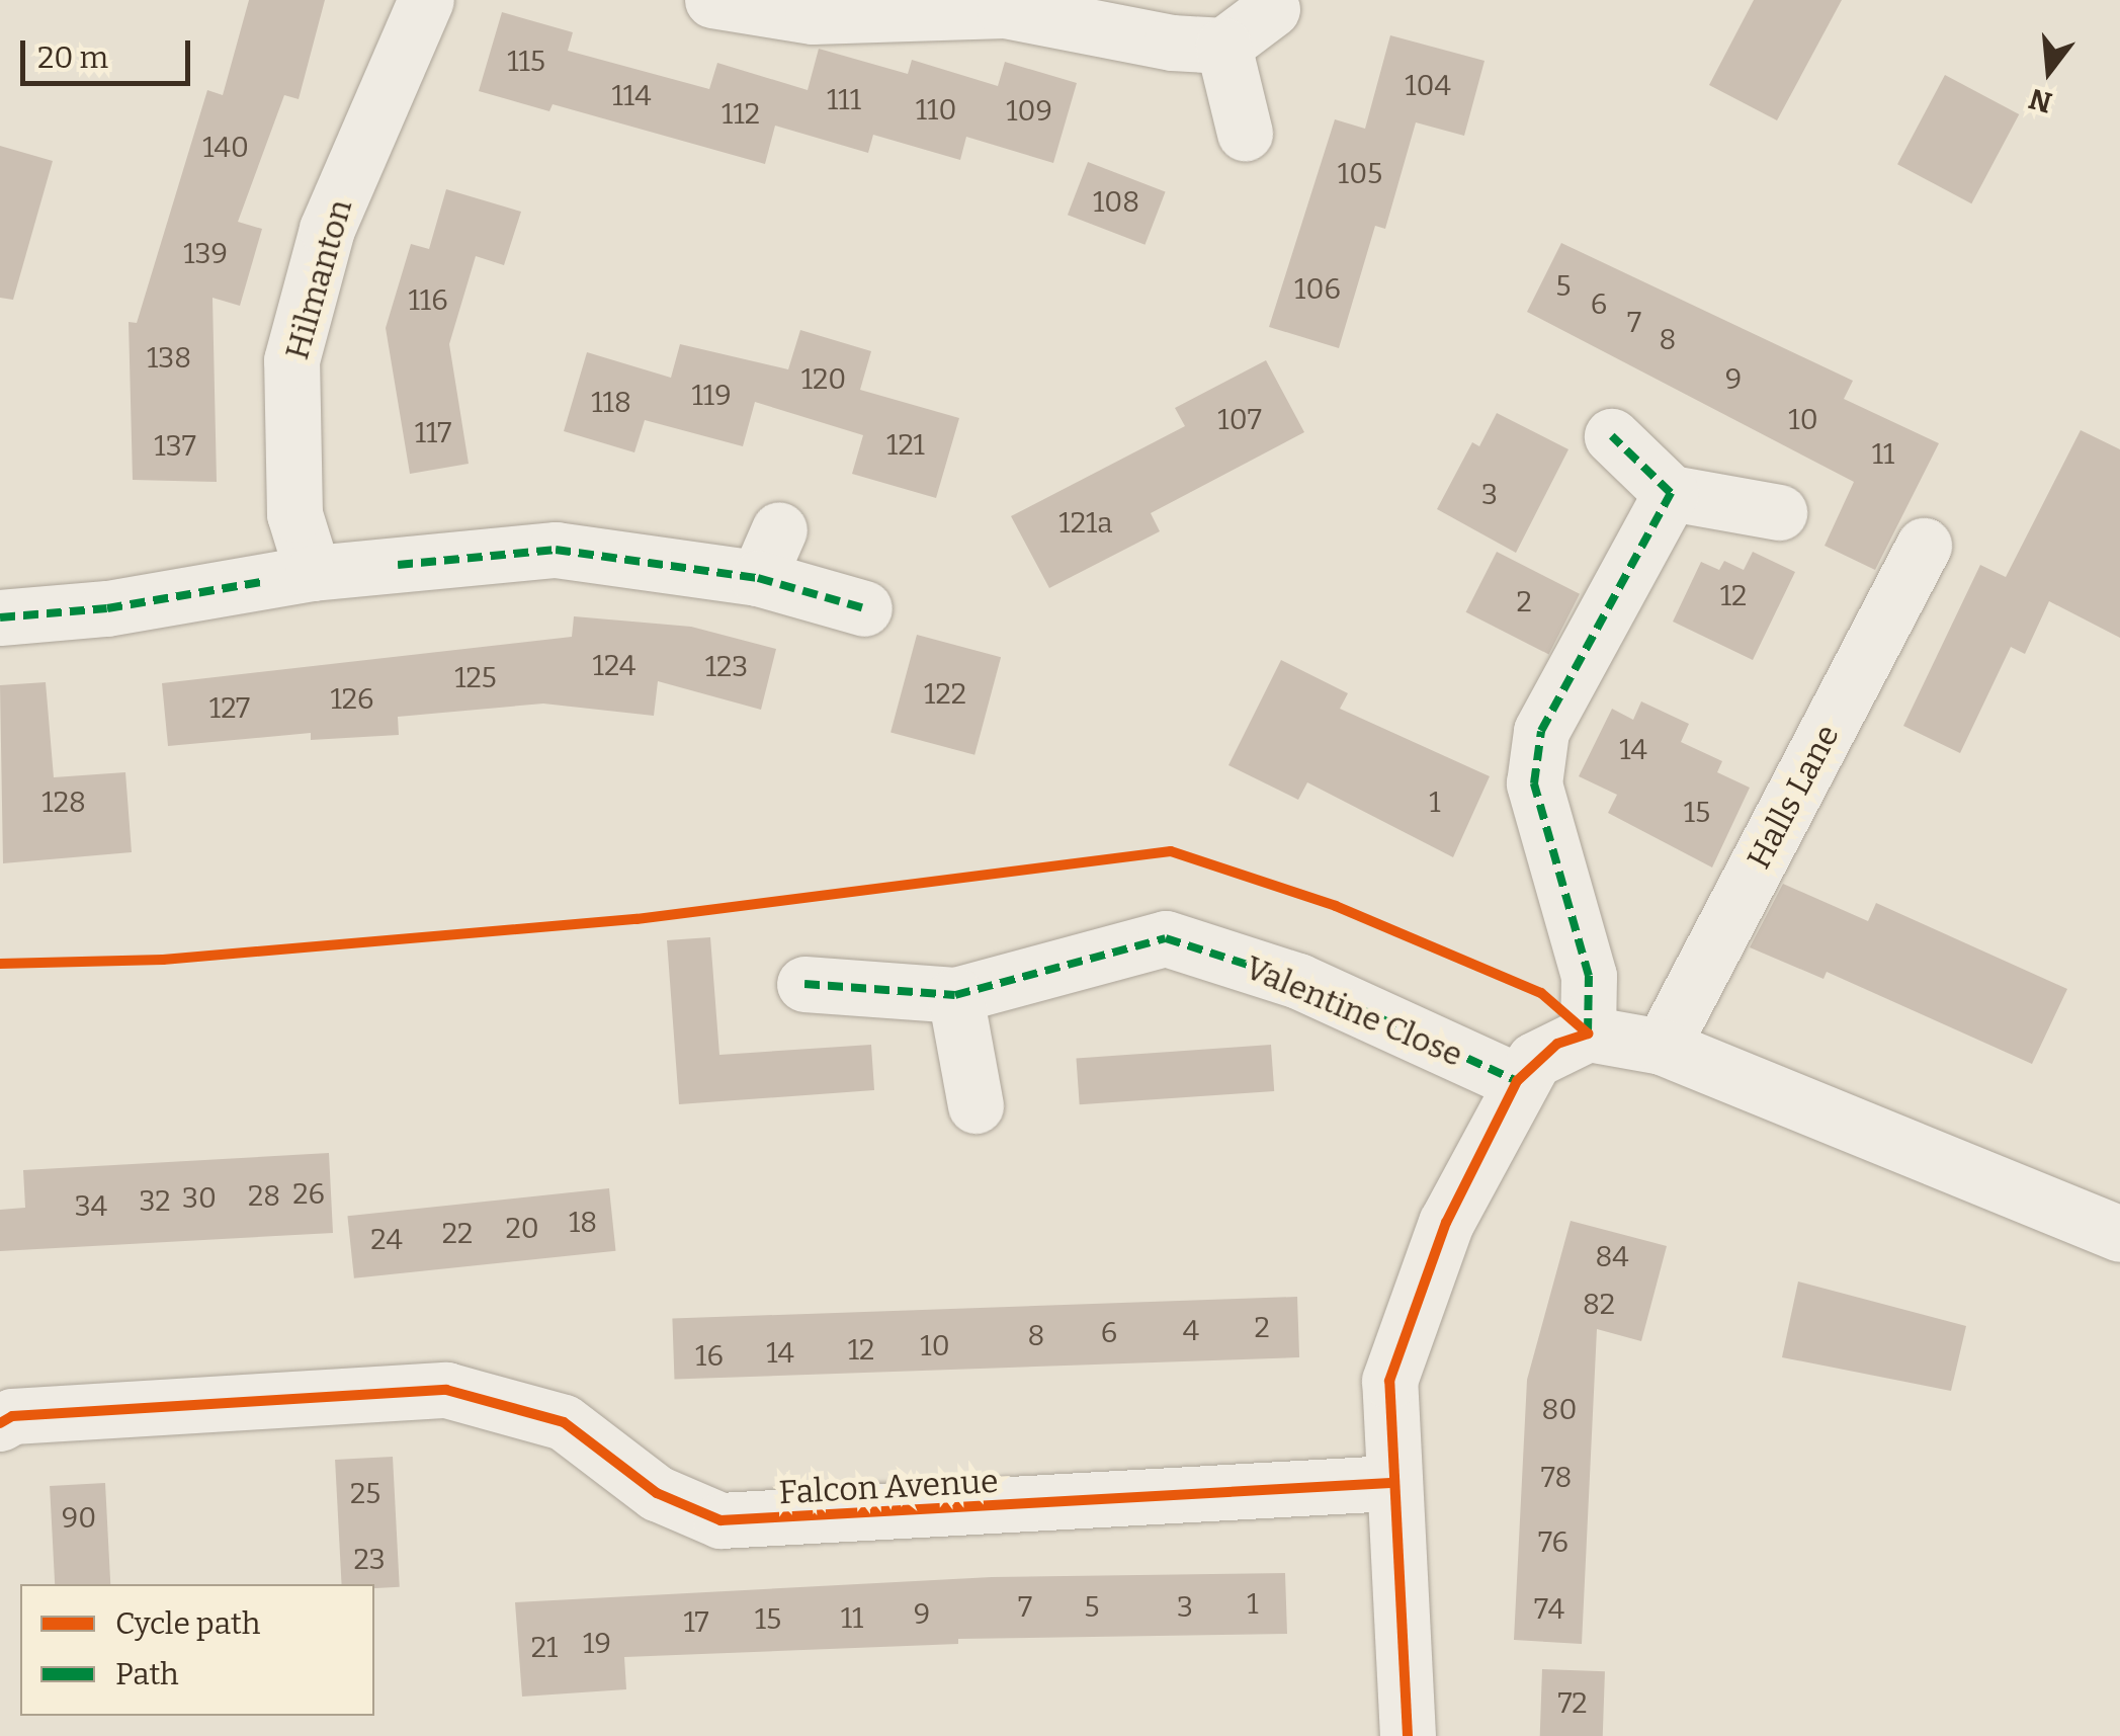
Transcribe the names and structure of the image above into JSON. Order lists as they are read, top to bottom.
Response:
{
  "streets": {
    "street": [
      "Hilmanton",
      "Halls Lane",
      "Valentine Close",
      "Falcon Avenue"
    ]
  },
  "house_numbers": [
    "115",
    "104",
    "114",
    "111",
    "110",
    "109",
    "112",
    "140",
    "105",
    "108",
    "139",
    "5",
    "106",
    "116",
    "6",
    "7",
    "8",
    "138",
    "120",
    "9",
    "119",
    "118",
    "107",
    "10",
    "117",
    "121",
    "137",
    "11",
    "3",
    "121a",
    "12",
    "2",
    "124",
    "123",
    "125",
    "122",
    "126",
    "127",
    "14",
    "128",
    "1",
    "15",
    "26",
    "28",
    "30",
    "32",
    "34",
    "18",
    "20",
    "22",
    "24",
    "84",
    "82",
    "2",
    "4",
    "6",
    "8",
    "10",
    "12",
    "14",
    "16",
    "80",
    "78",
    "25",
    "90",
    "76",
    "23",
    "1",
    "7",
    "5",
    "3",
    "74",
    "9",
    "11",
    "15",
    "17",
    "19",
    "21",
    "72"
  ],
  "legend": ["Cycle path", "Path"],
  "scale_bar": "20 m",
  "north": "bottom"
}
